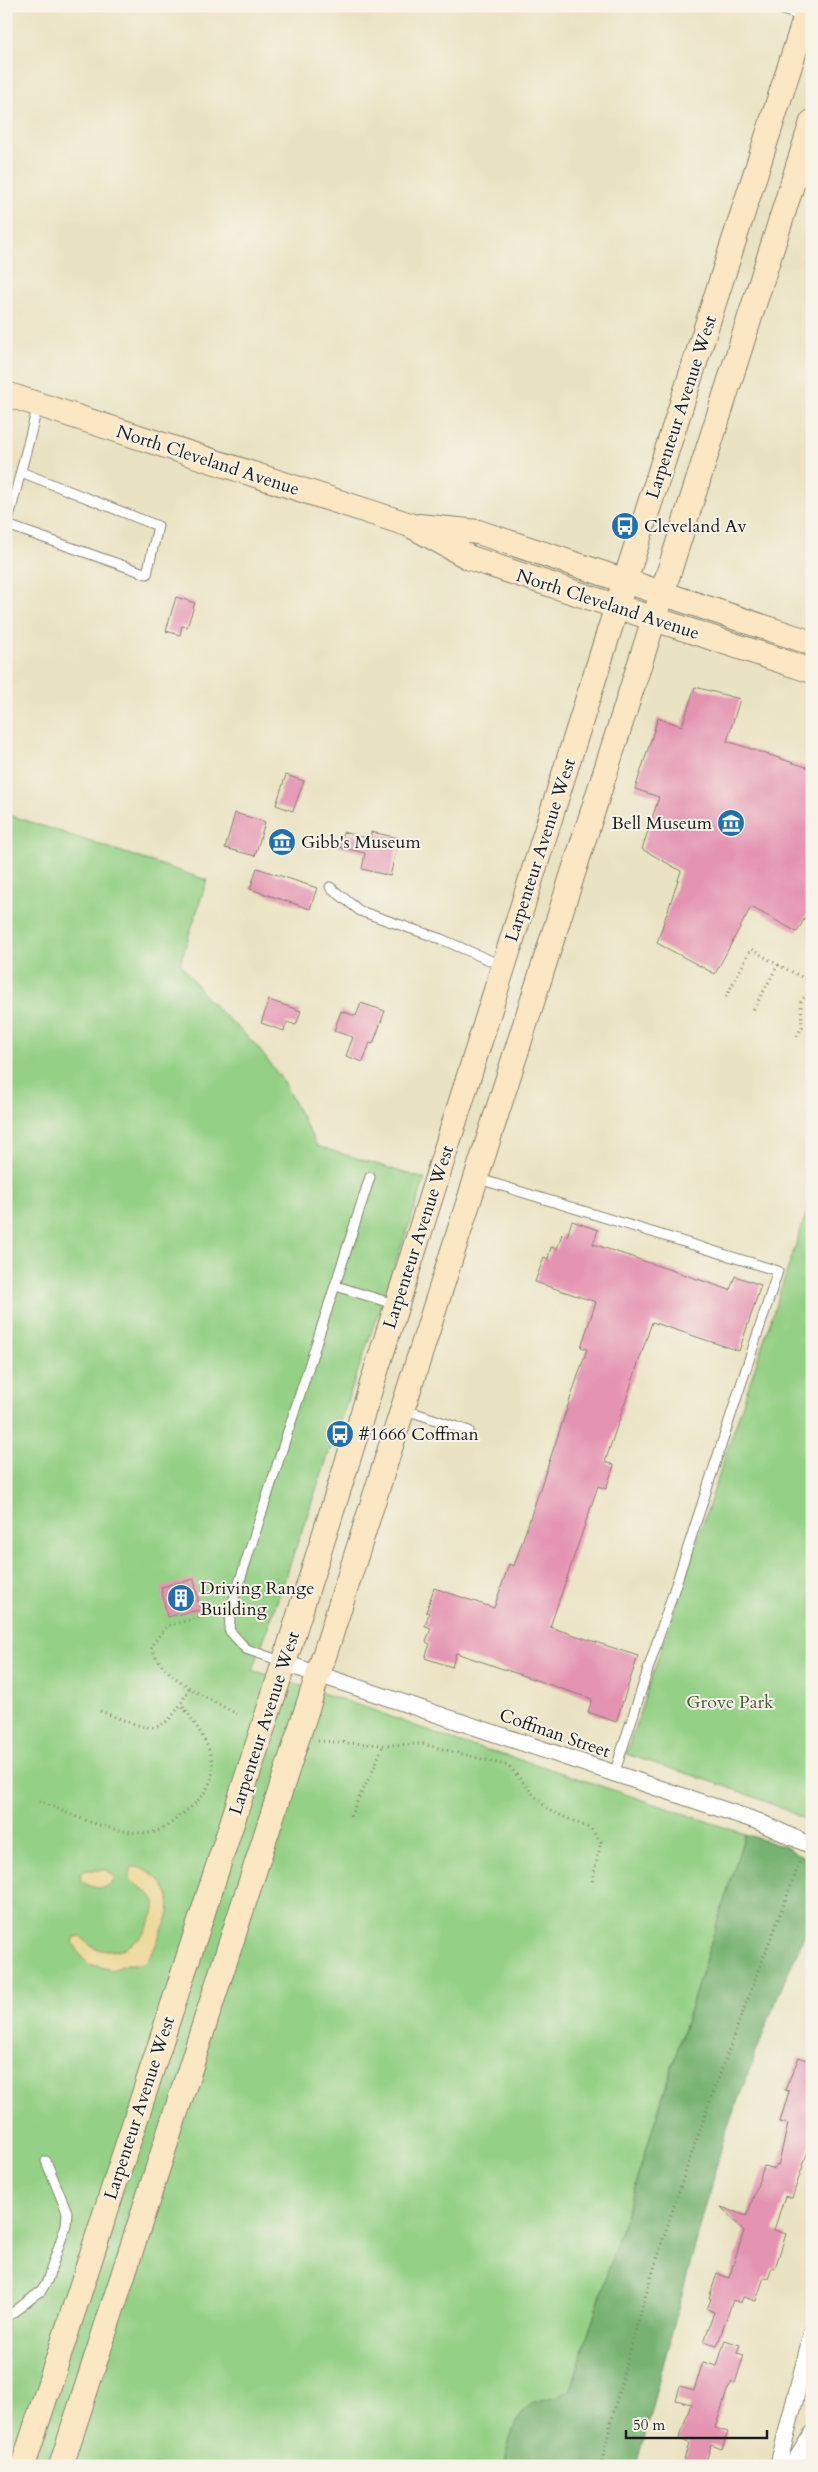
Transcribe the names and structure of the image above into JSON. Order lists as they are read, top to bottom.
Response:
{
  "streets": {
    "main road": ["Larpenteur Avenue West", "North Cleveland Avenue"],
    "street": ["Coffman Street"]
  },
  "crossings": [
    ["Larpenteur Avenue West", "North Cleveland Avenue"],
    ["Larpenteur Avenue West", "Coffman Street"]
  ],
  "parks": ["Grove Park"],
  "places": {
    "bus stop": ["Cleveland Av", "#1666 Coffman"],
    "museum": ["Bell Museum", "Gibb's Museum"],
    "building": ["Driving Range Building"]
  },
  "scale_bar": "50 m"
}
